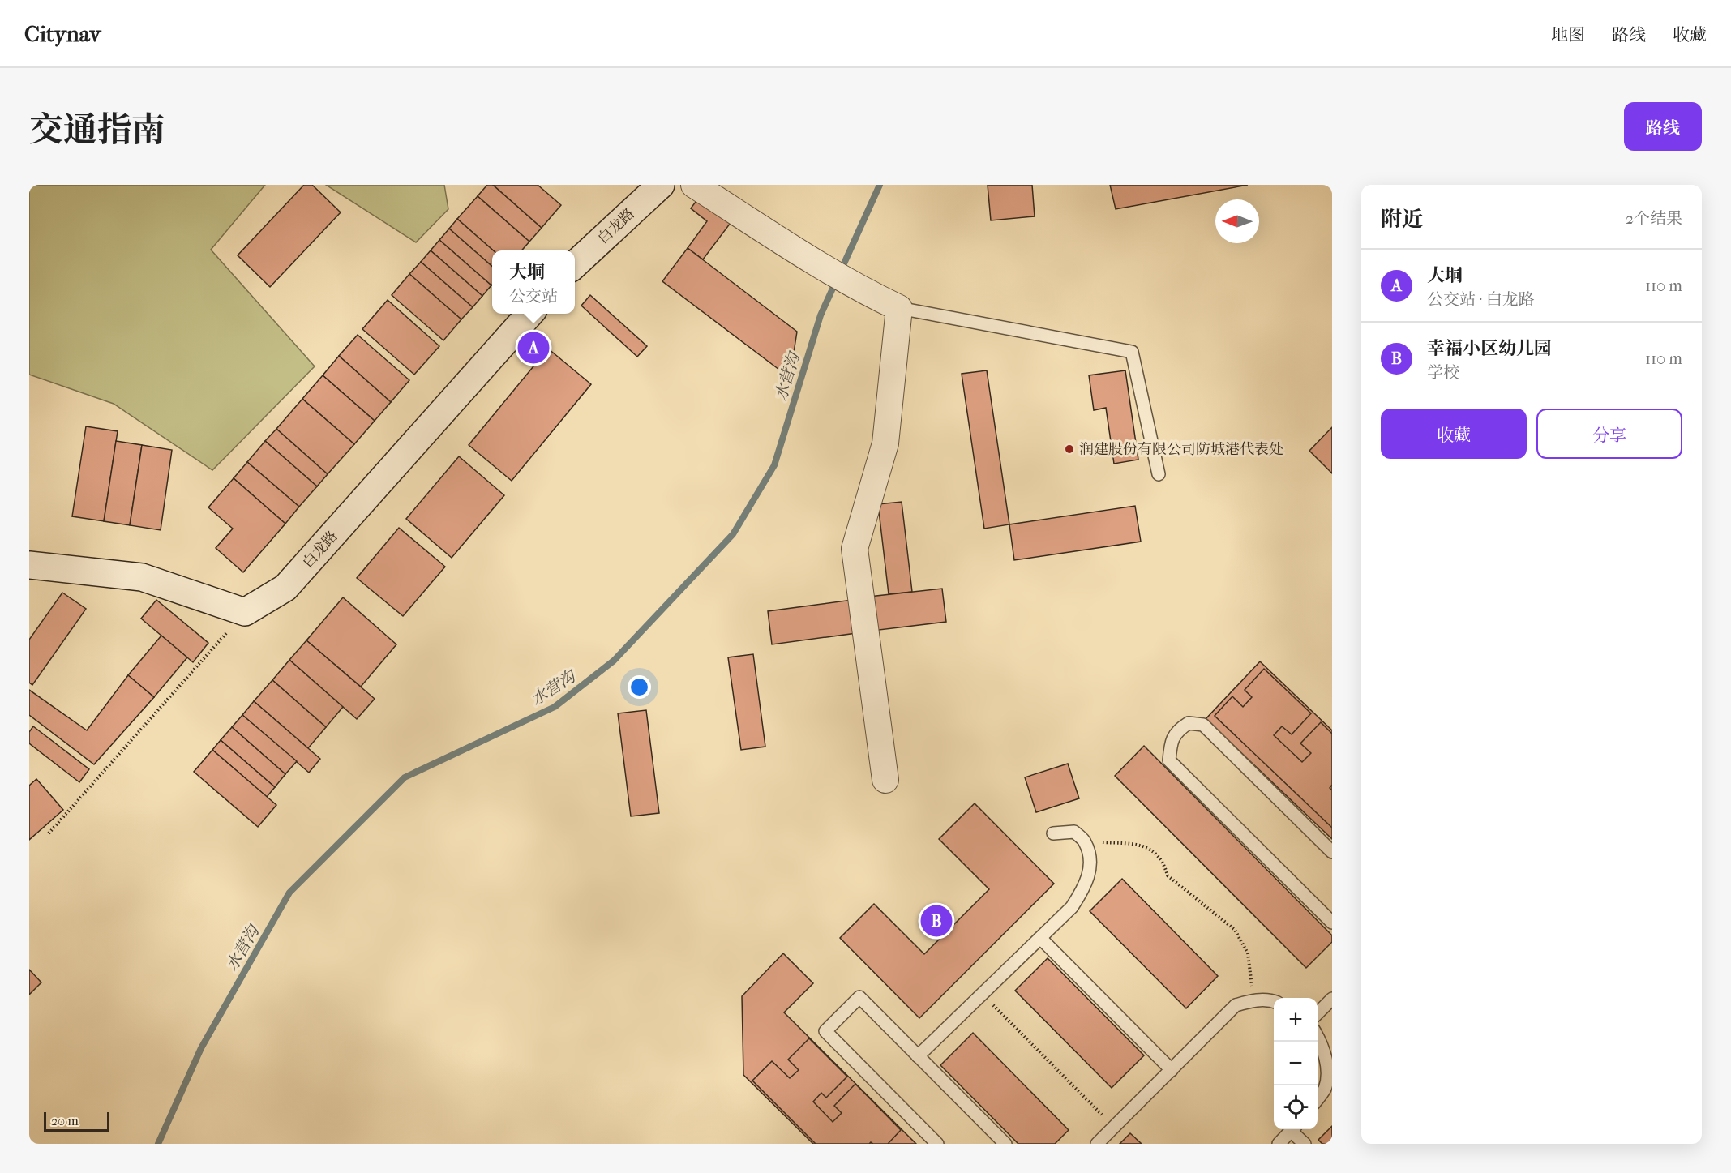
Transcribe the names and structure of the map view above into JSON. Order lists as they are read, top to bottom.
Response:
{
  "streets": {
    "street": ["白龙路"]
  },
  "water": ["水营沟"],
  "places": ["润建股份有限公司防城港代表处"],
  "scale_bar": "20 m",
  "north": "left",
  "page": {
    "header": "Citynav",
    "nav": ["地图", "路线", "收藏"],
    "title": "交通指南",
    "buttons": [
      "路线",
      ["收藏", "分享"]
    ],
    "heading": ["附近", "2个结果"],
    "list": [
      {
        "mark": "A",
        "name": "大垌",
        "note": "公交站 · 白龙路",
        "value": "110 m"
      },
      {
        "mark": "B",
        "name": "幸福小区幼儿园",
        "note": "学校",
        "value": "110 m"
      }
    ],
    "popup": ["大垌", "公交站"],
    "pins": ["A", "B"],
    "map_buttons": ["+", "−"],
    "scale": "20 m"
  }
}
